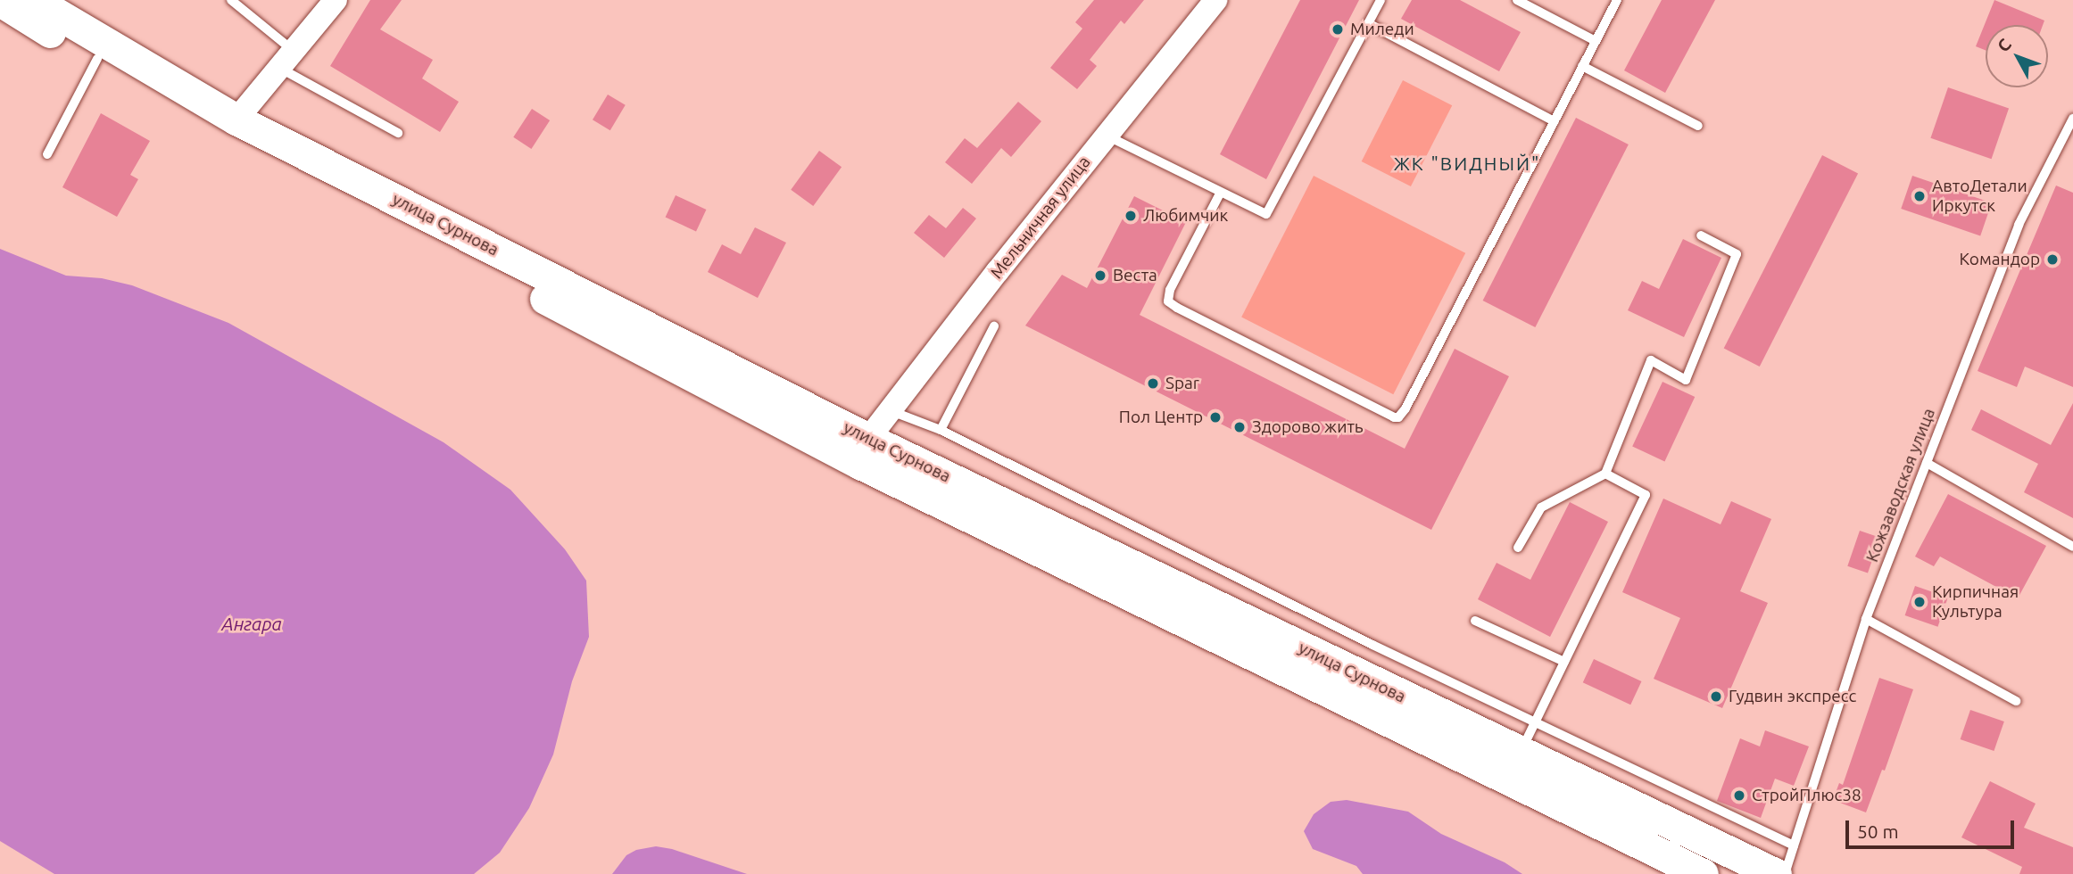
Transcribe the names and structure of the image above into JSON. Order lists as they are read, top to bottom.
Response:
{
  "streets": {
    "main road": ["улица Сурнова"],
    "street": ["Мельничная улица"],
    "lane": ["Кожзаводская улица"]
  },
  "crossings": [
    ["Мельничная улица", "улица Сурнова"]
  ],
  "districts": ["ЖК \"ВИДНЫЙ\""],
  "water": ["Ангара"],
  "places": [
    "Миледи",
    "АвтоДетали Иркутск",
    "Любимчик",
    "Командор",
    "Веста",
    "Spar",
    "Пол Центр",
    "Здорово жить",
    "Кирпичная Культура",
    "Гудвин экспресс",
    "СтройПлюс38"
  ],
  "scale_bar": "50 m",
  "north": "top left"
}
